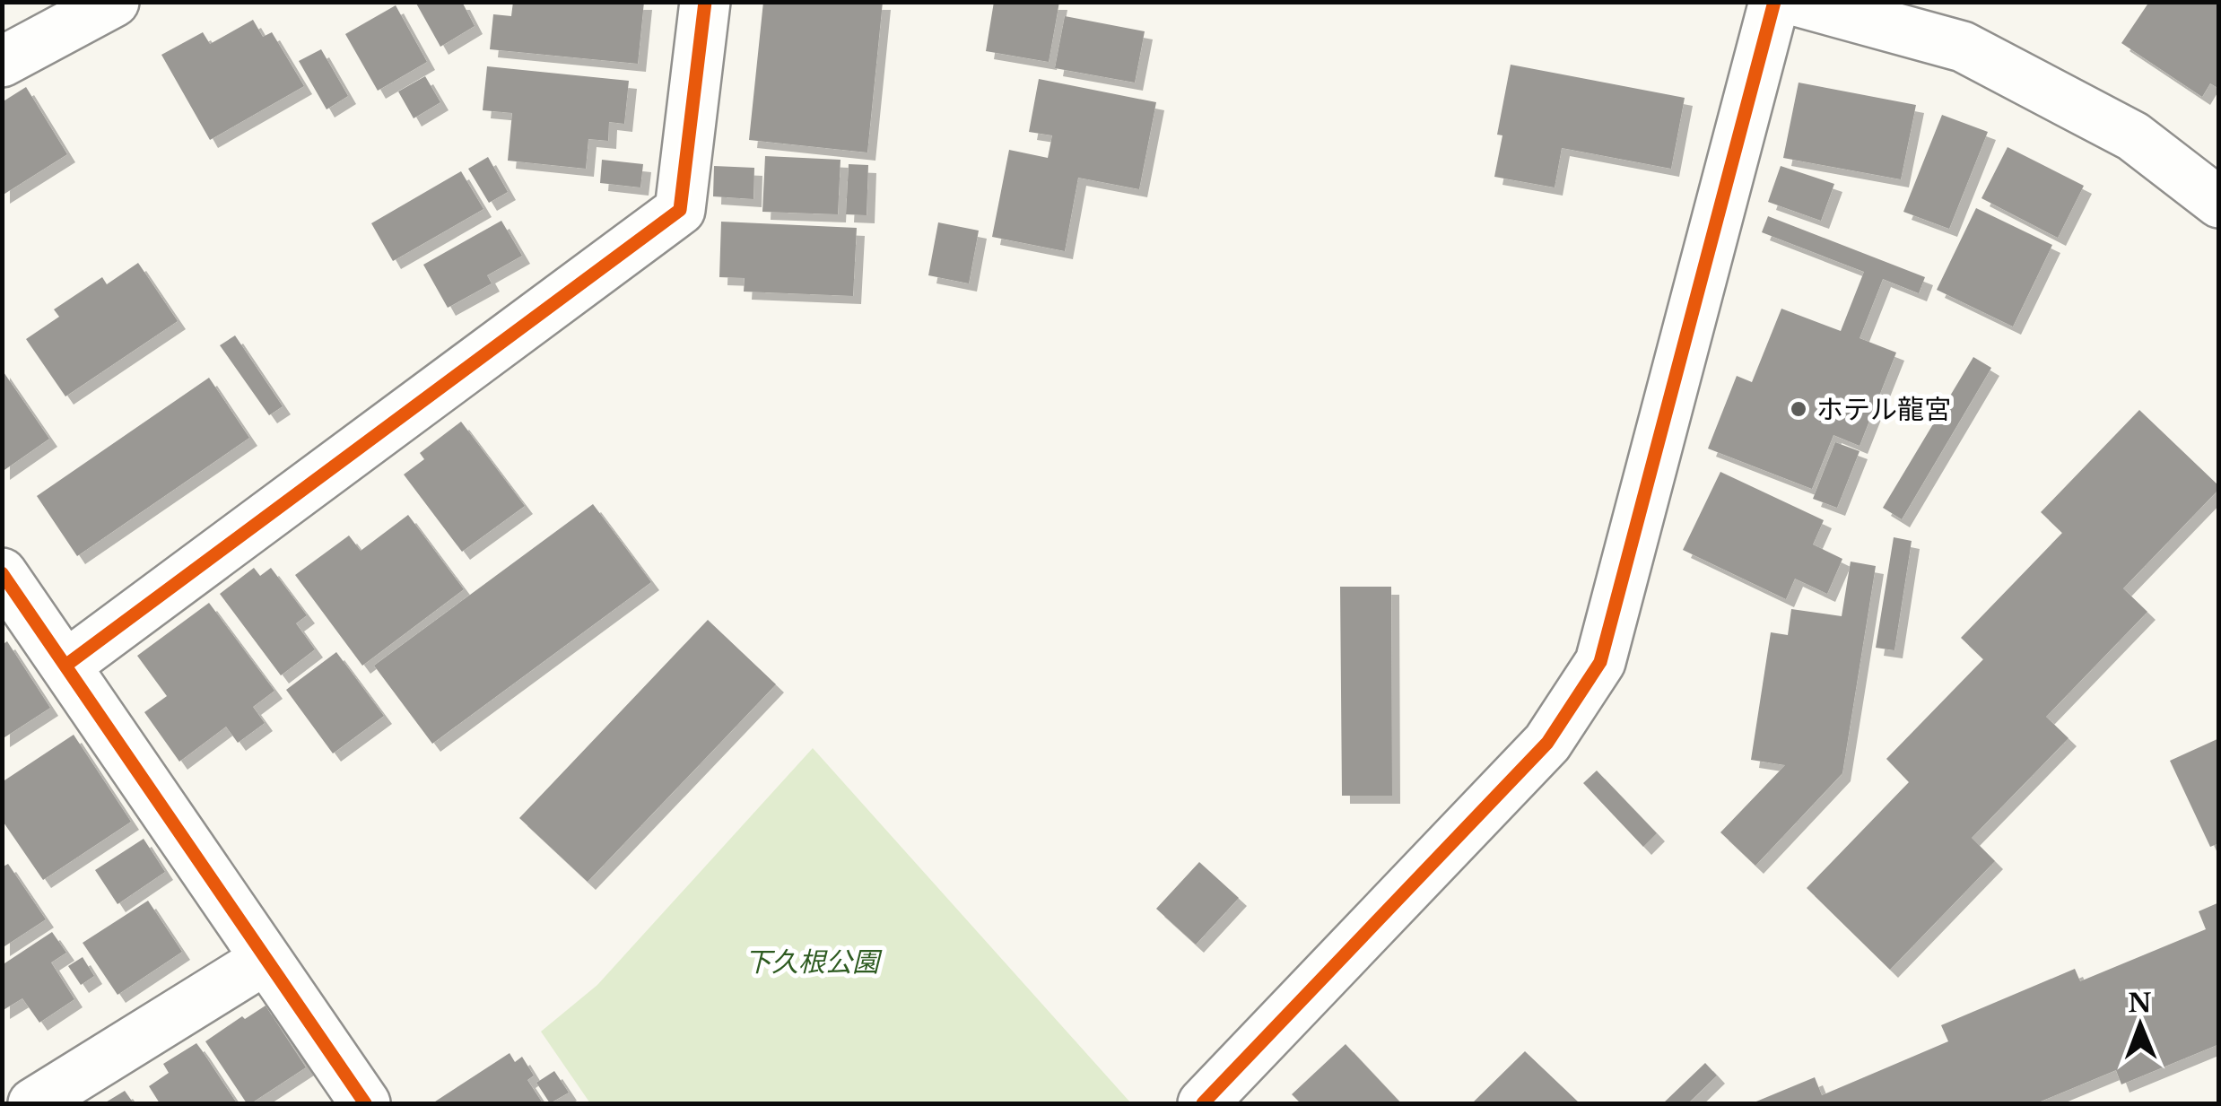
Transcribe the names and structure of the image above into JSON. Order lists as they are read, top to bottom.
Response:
{
  "parks": ["下久根公園"],
  "places": ["ホテル龍宮"],
  "north": "top"
}
